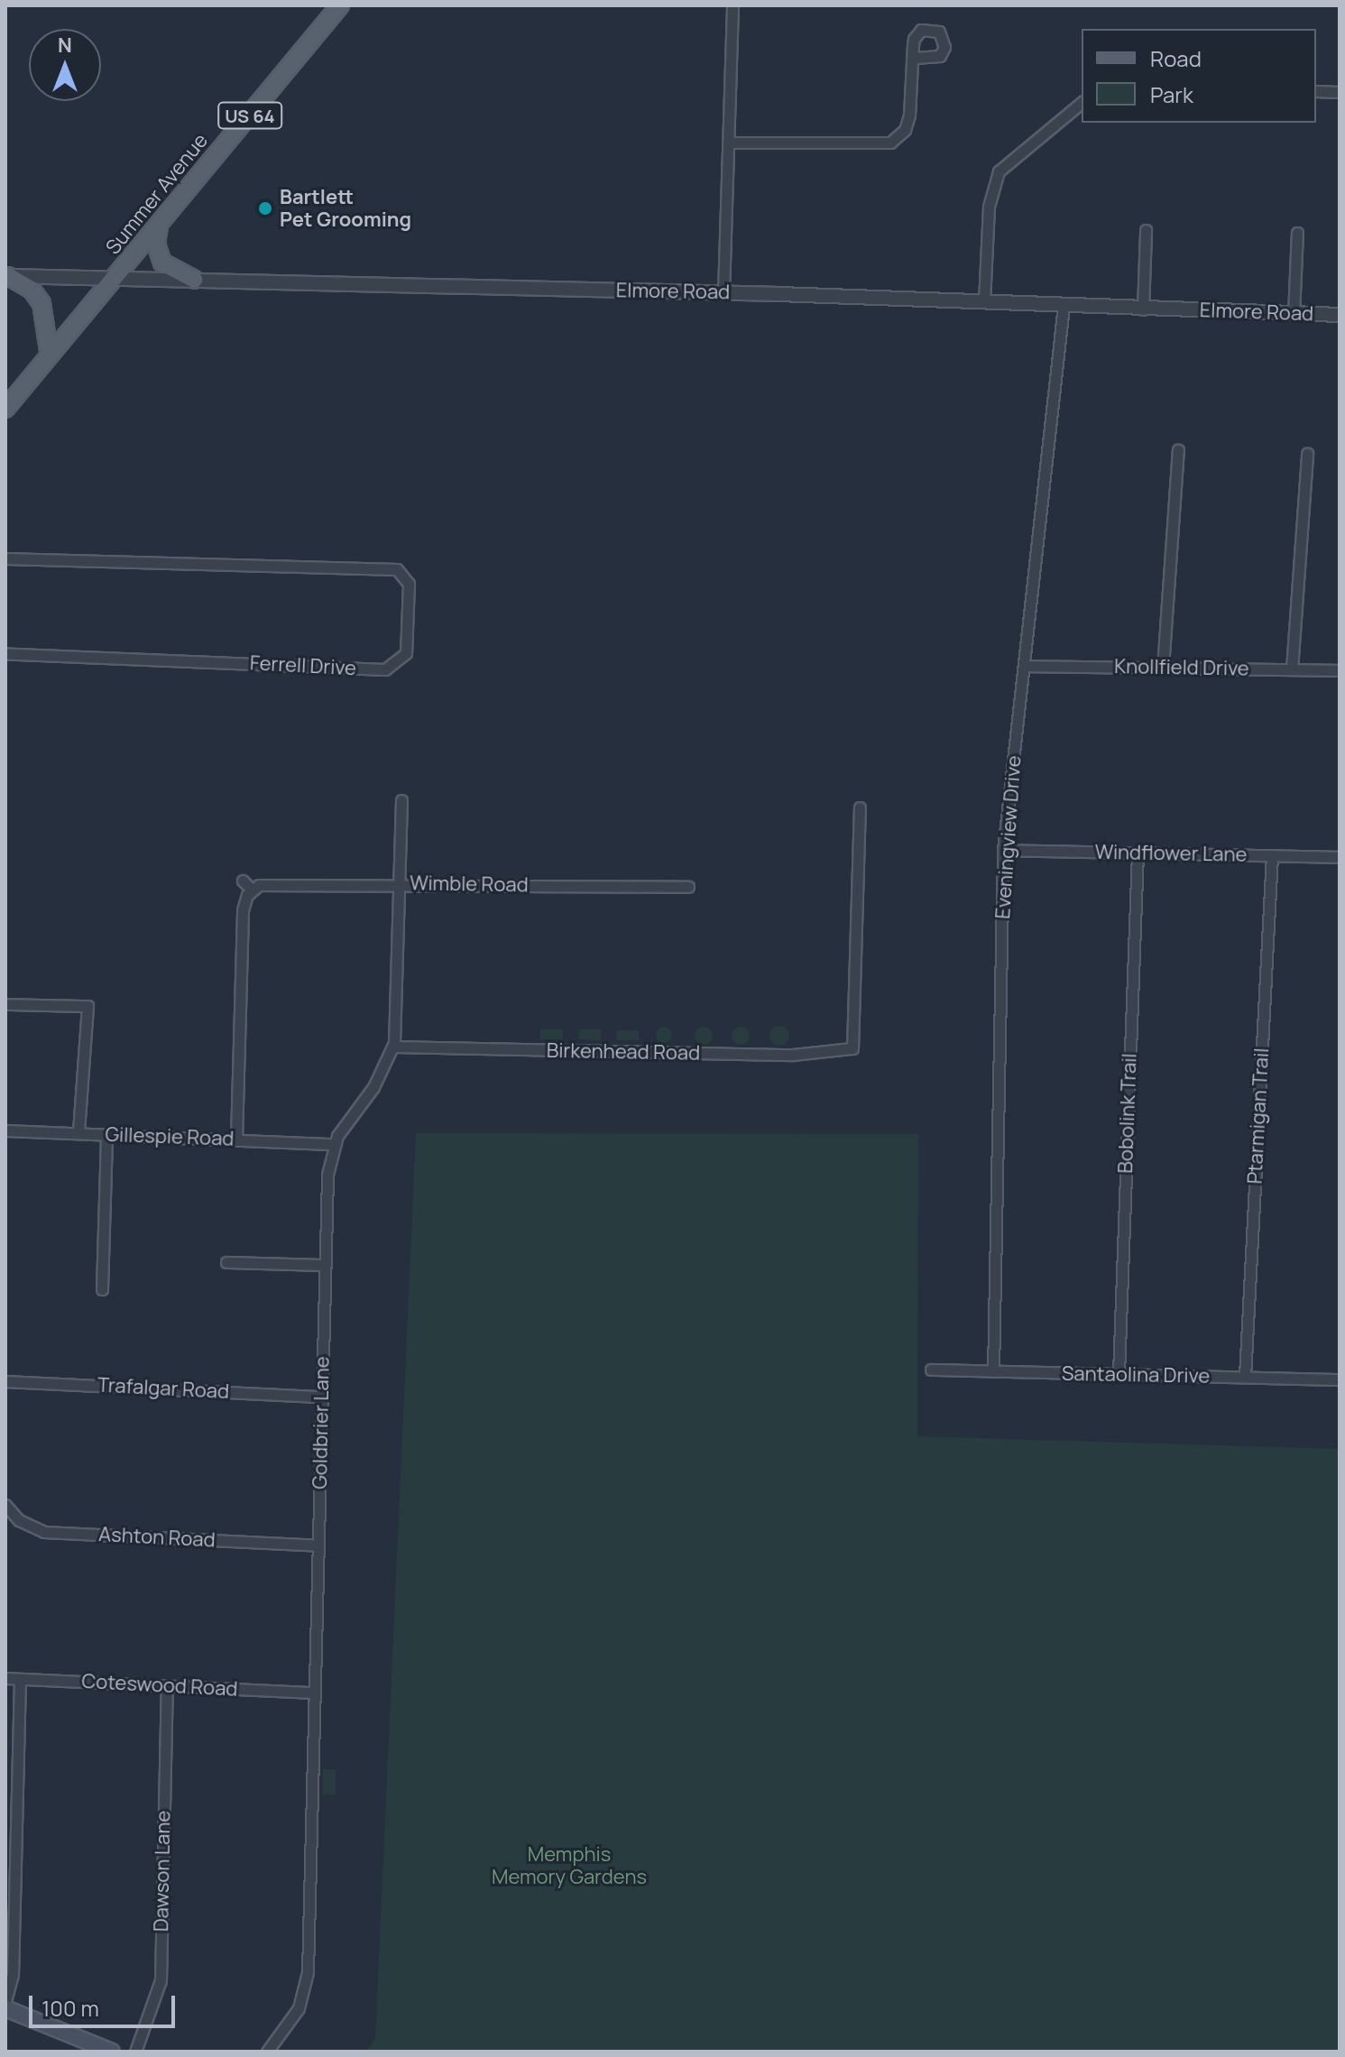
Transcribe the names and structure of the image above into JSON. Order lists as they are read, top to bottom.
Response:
{
  "streets": {
    "main road": ["US 64", "Summer Avenue"],
    "street": [
      "Elmore Road",
      "Ferrell Drive",
      "Knollfield Drive",
      "Eveningview Drive",
      "Windflower Lane",
      "Wimble Road",
      "Birkenhead Road",
      "Bobolink Trail",
      "Ptarmigan Trail",
      "Gillespie Road",
      "Santaolina Drive",
      "Trafalgar Road",
      "Goldbrier Lane",
      "Ashton Road",
      "Coteswood Road",
      "Dawson Lane"
    ]
  },
  "crossings": [
    ["Summer Avenue", "Elmore Road"],
    ["Elmore Road", "Eveningview Drive"],
    ["Knollfield Drive", "Eveningview Drive"],
    ["Eveningview Drive", "Windflower Lane"],
    ["Eveningview Drive", "Santaolina Drive"],
    ["Windflower Lane", "Bobolink Trail"],
    ["Windflower Lane", "Ptarmigan Trail"],
    ["Wimble Road", "Goldbrier Lane"],
    ["Birkenhead Road", "Goldbrier Lane"],
    ["Bobolink Trail", "Santaolina Drive"],
    ["Ptarmigan Trail", "Santaolina Drive"],
    ["Gillespie Road", "Goldbrier Lane"],
    ["Trafalgar Road", "Goldbrier Lane"],
    ["Goldbrier Lane", "Ashton Road"],
    ["Goldbrier Lane", "Coteswood Road"],
    ["Coteswood Road", "Dawson Lane"]
  ],
  "parks": ["Memphis Memory Gardens"],
  "places": ["Bartlett Pet Grooming"],
  "legend": ["Road", "Park"],
  "scale_bar": "100 m",
  "north": "top"
}
